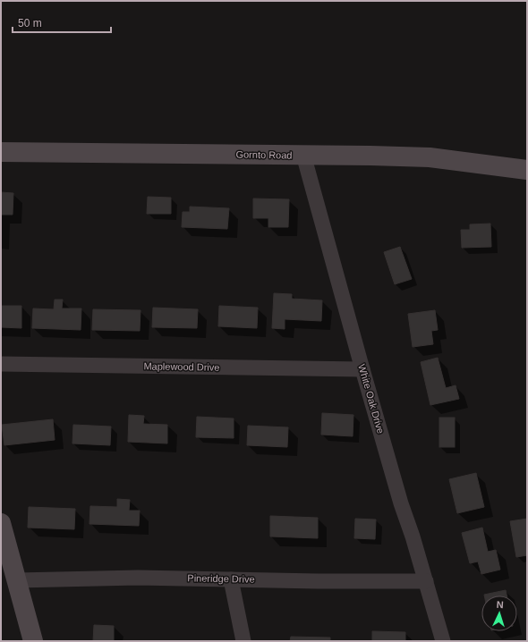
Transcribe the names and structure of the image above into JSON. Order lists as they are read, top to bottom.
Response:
{
  "streets": {
    "main road": ["Gornto Road"],
    "street": ["Maplewood Drive", "White Oak Drive", "Pineridge Drive"]
  },
  "crossings": [
    ["Gornto Road", "White Oak Drive"],
    ["Maplewood Drive", "White Oak Drive"],
    ["White Oak Drive", "Pineridge Drive"]
  ],
  "scale_bar": "50 m",
  "north": "top"
}
